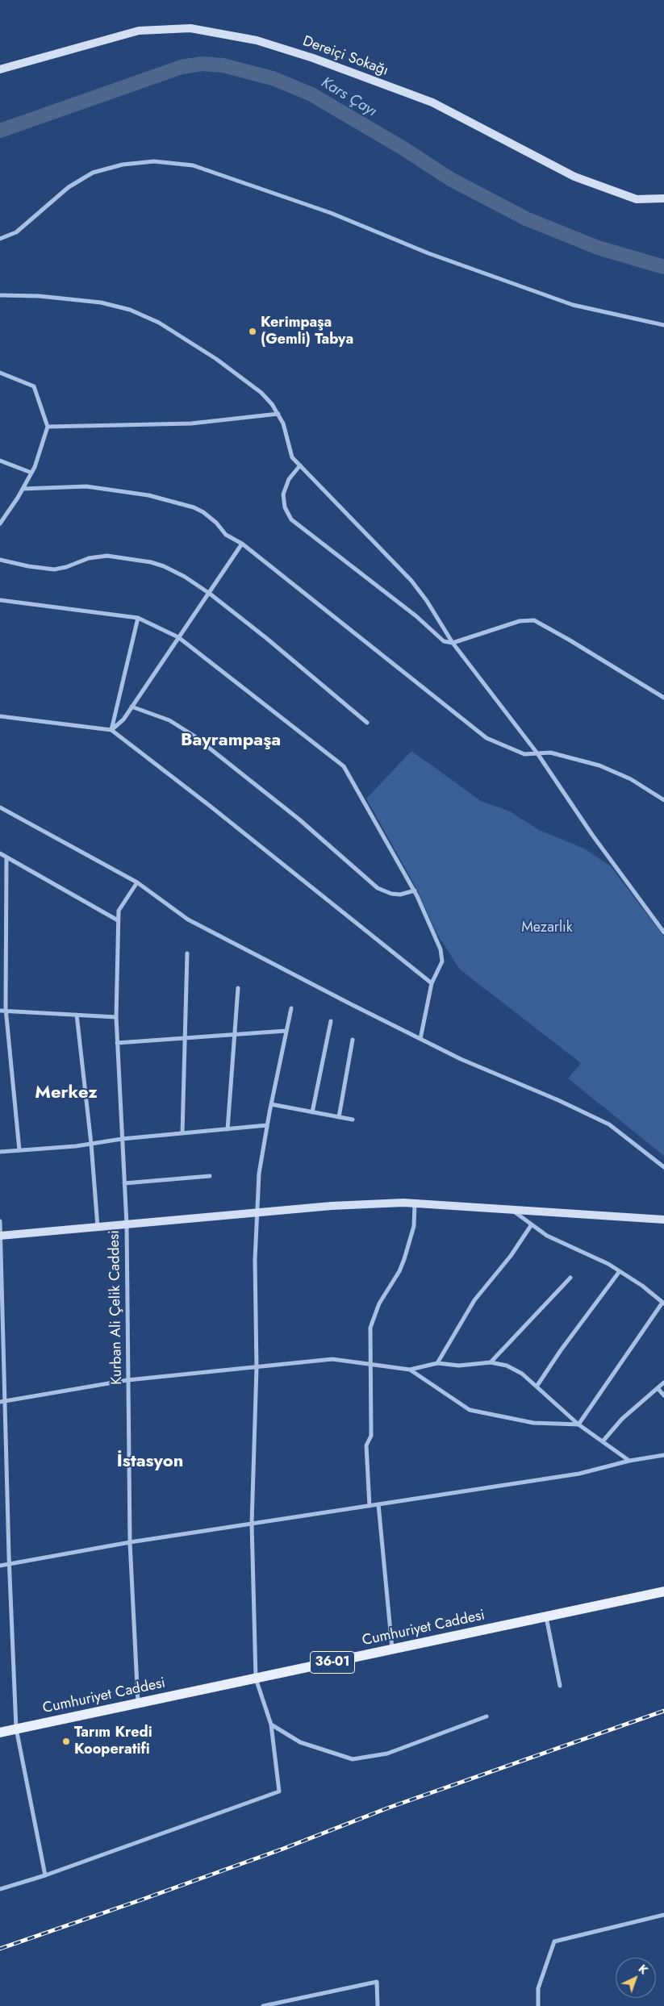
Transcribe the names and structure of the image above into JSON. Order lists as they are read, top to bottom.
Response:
{
  "streets": {
    "main road": ["Cumhuriyet Caddesi", "36-01"],
    "street": ["Dereiçi Sokağı", "Kurban Ali Çelik Caddesi"]
  },
  "crossings": [
    ["Kurban Ali Çelik Caddesi", "Cumhuriyet Caddesi"]
  ],
  "districts": ["Bayrampaşa", "Merkez", "İstasyon"],
  "water": ["Kars Çayı"],
  "parks": ["Mezarlık"],
  "places": ["Kerimpaşa (Gemli) Tabya", "Tarım Kredi Kooperatifi"],
  "north": "top right"
}
